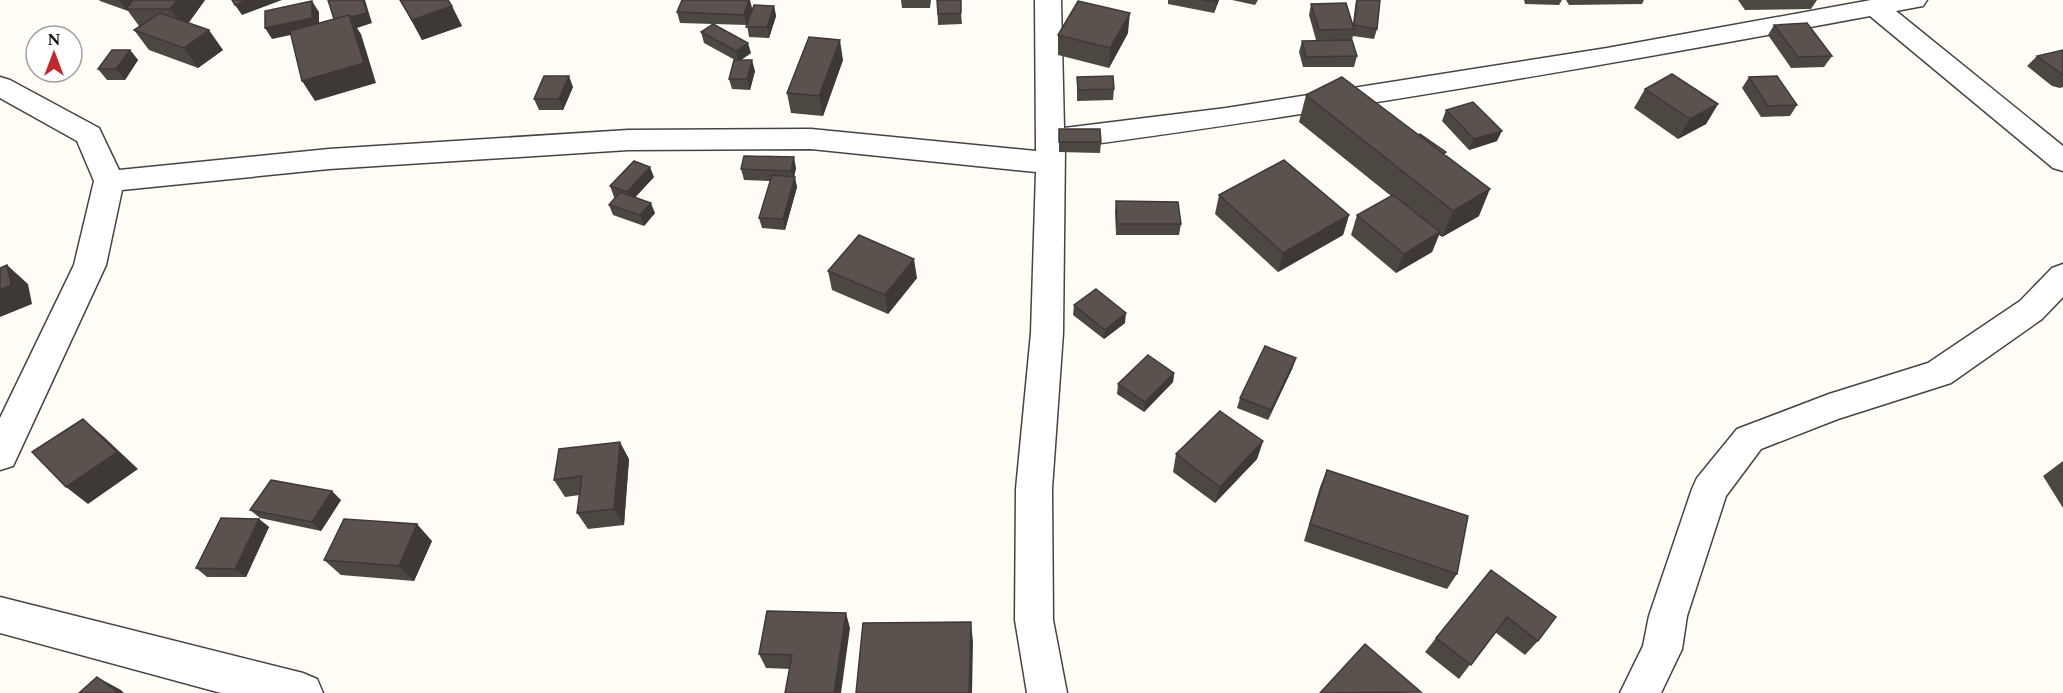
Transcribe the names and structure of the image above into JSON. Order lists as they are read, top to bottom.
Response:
{
  "north": "top"
}
